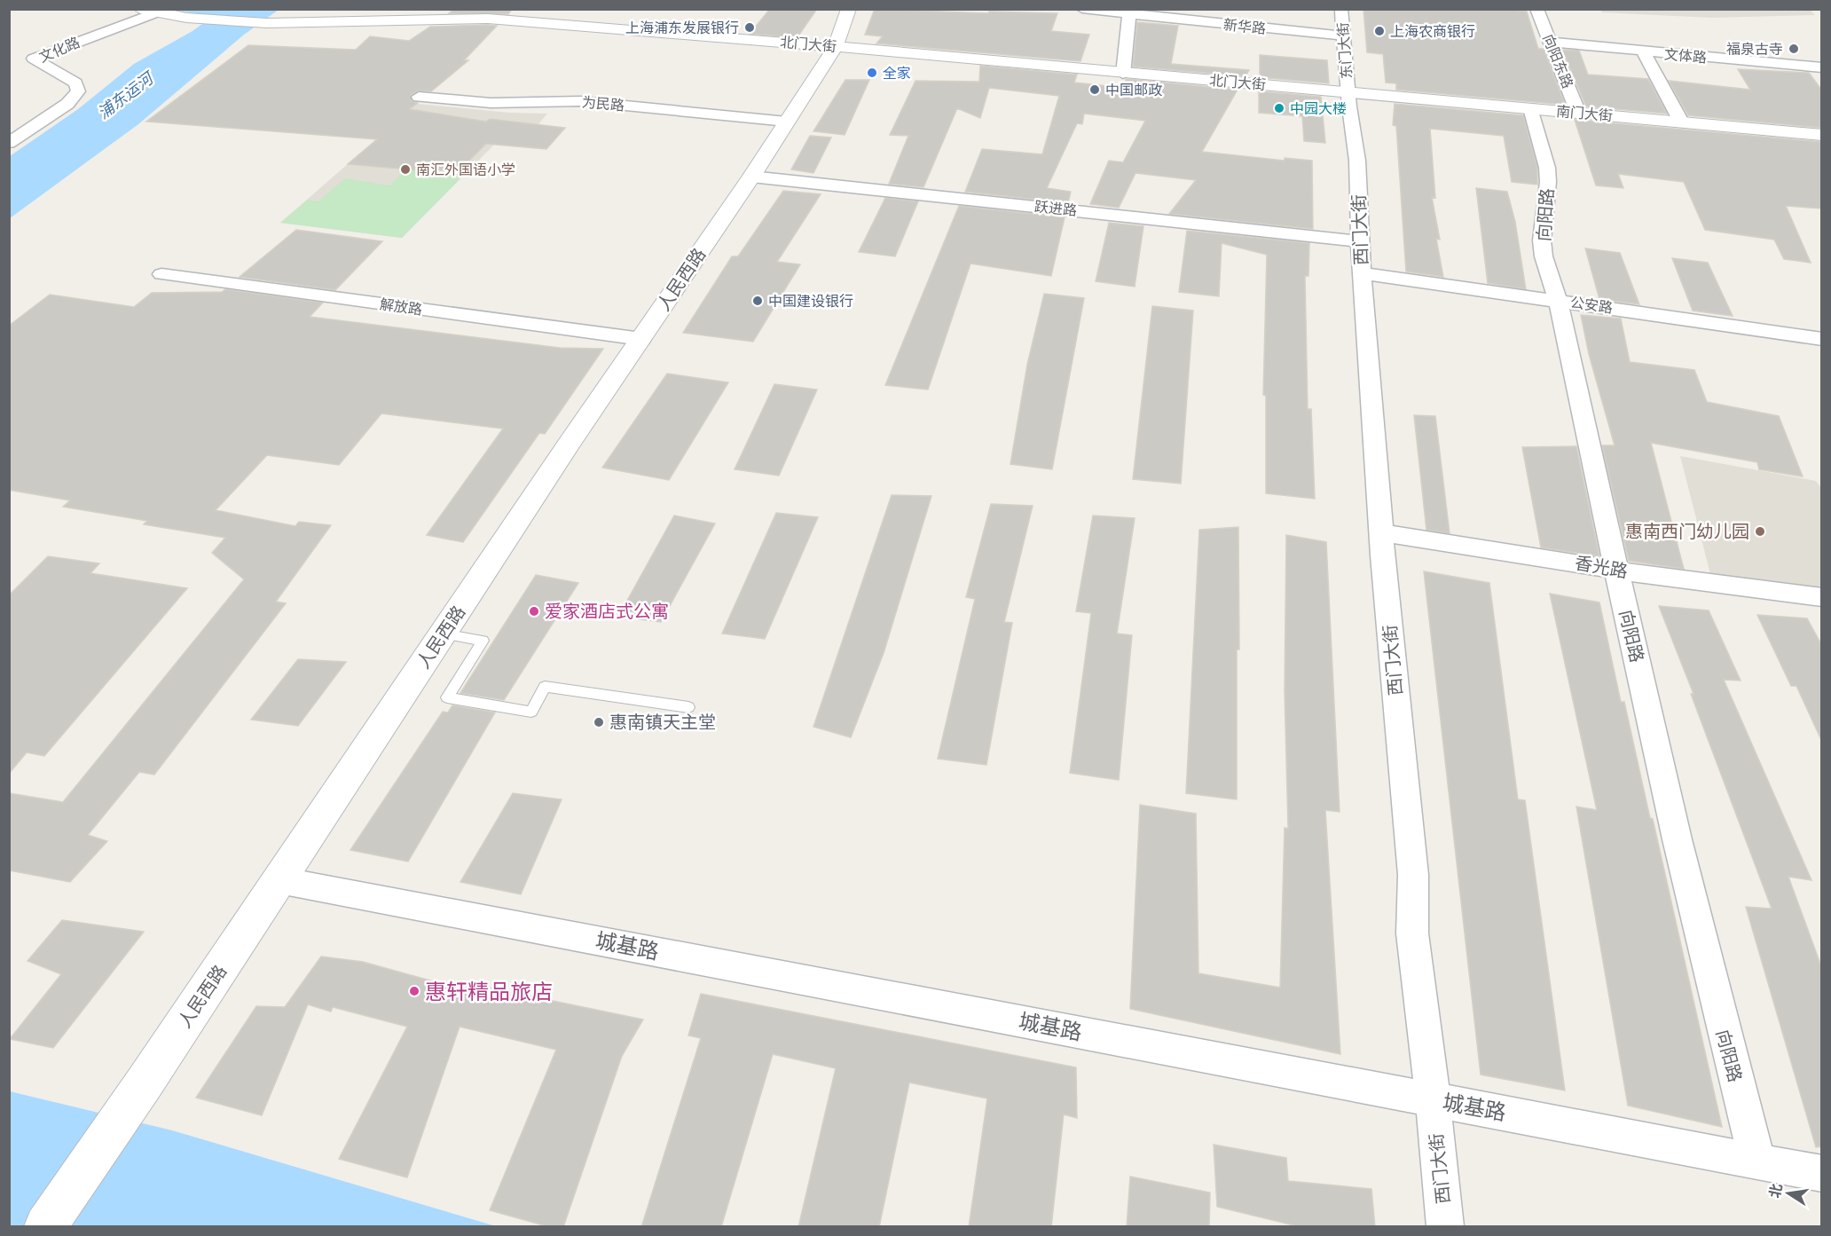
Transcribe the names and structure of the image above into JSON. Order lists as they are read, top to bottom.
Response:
{
  "streets": {
    "street": [
      "新华路",
      "北门大街",
      "文化路",
      "东门大街",
      "文体路",
      "向阳东路",
      "为民路",
      "南门大街",
      "跃进路",
      "向阳路",
      "西门大街",
      "人民西路",
      "公安路",
      "解放路",
      "香光路",
      "城基路"
    ]
  },
  "crossings": [
    ["新华路", "东门大街"],
    ["北门大街", "文化路"],
    ["北门大街", "东门大街"],
    ["北门大街", "南门大街"],
    ["北门大街", "西门大街"],
    ["北门大街", "人民西路"],
    ["东门大街", "南门大街"],
    ["东门大街", "西门大街"],
    ["文体路", "向阳东路"],
    ["向阳东路", "南门大街"],
    ["为民路", "人民西路"],
    ["南门大街", "向阳路"],
    ["南门大街", "西门大街"],
    ["跃进路", "西门大街"],
    ["跃进路", "人民西路"],
    ["向阳路", "公安路"],
    ["向阳路", "香光路"],
    ["向阳路", "城基路"],
    ["西门大街", "公安路"],
    ["西门大街", "香光路"],
    ["西门大街", "城基路"],
    ["人民西路", "解放路"],
    ["人民西路", "城基路"]
  ],
  "water": ["浦东运河"],
  "places": [
    "上海浦东发展银行",
    "上海农商银行",
    "福泉古寺",
    "全家",
    "中国邮政",
    "中园大楼",
    "南汇外国语小学",
    "中国建设银行",
    "惠南西门幼儿园",
    "爱家酒店式公寓",
    "惠南镇天主堂",
    "惠轩精品旅店"
  ],
  "north": "left"
}
